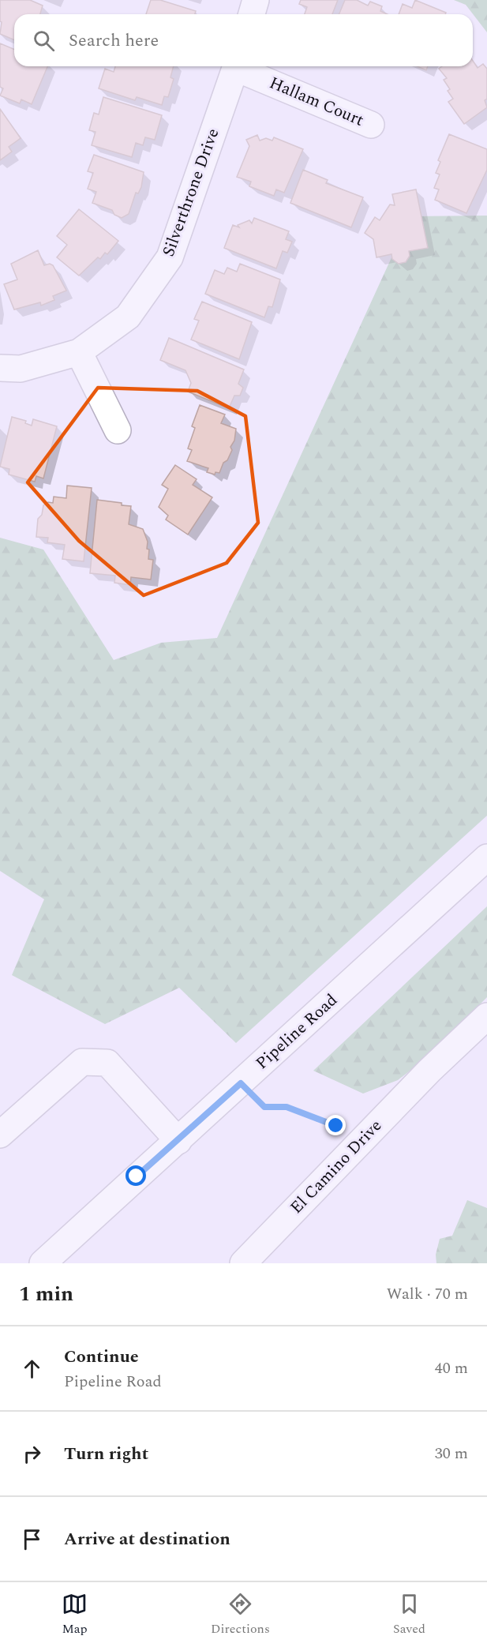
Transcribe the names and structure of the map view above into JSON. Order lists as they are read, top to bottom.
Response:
{
  "streets": {
    "street": [
      "Hallam Court",
      "Silverthrone Drive",
      "Pipeline Road",
      "El Camino Drive"
    ]
  },
  "page": {
    "search": "Search here",
    "heading": ["1 min", "Walk · 70 m"],
    "list": [
      ["Continue", "Pipeline Road", "40 m"],
      ["Turn right", "30 m"],
      "Arrive at destination"
    ],
    "nav": ["Map", "Directions", "Saved"]
  }
}
